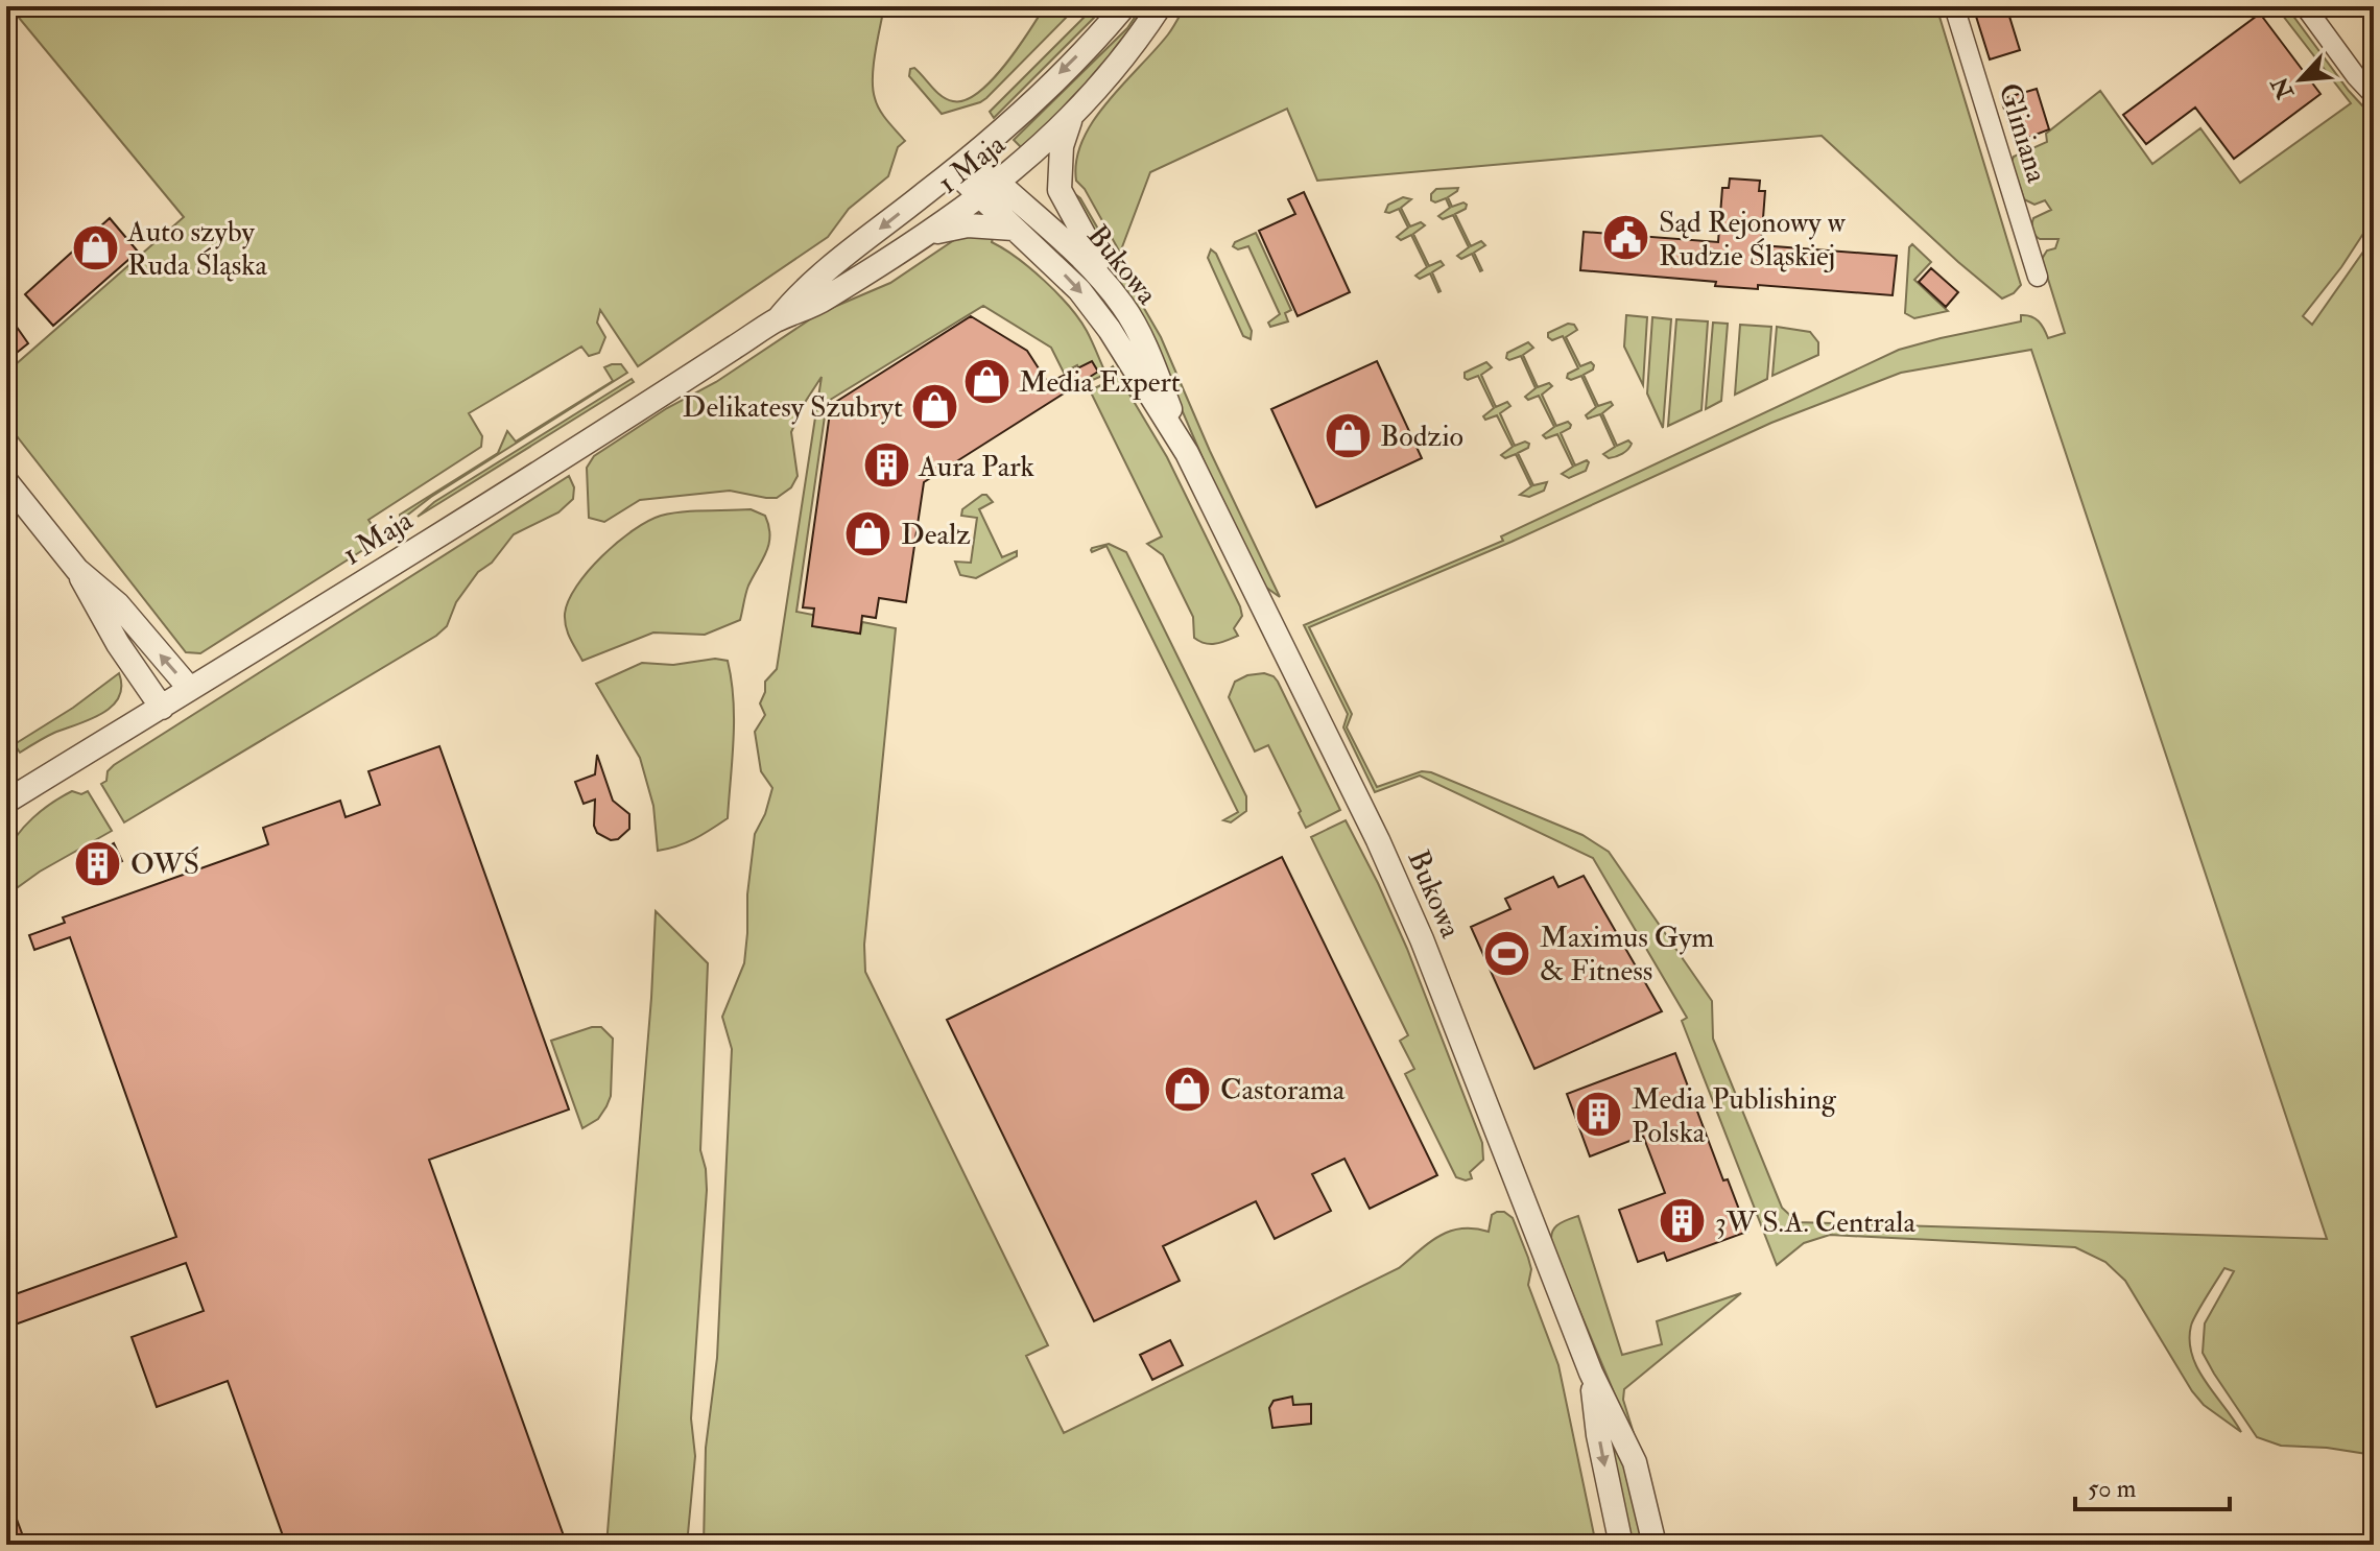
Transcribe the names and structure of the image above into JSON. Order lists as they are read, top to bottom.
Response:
{
  "streets": {
    "street": ["Gliniana", "1 Maja", "Bukowa"]
  },
  "crossings": [
    ["1 Maja", "Bukowa"]
  ],
  "places": {
    "public building": ["Sąd Rejonowy w Rudzie Śląskiej"],
    "shop": [
      "Auto szyby Ruda Śląska",
      "Media Expert",
      "Delikatesy Szubryt",
      "Bodzio",
      "Dealz",
      "Castorama"
    ],
    "building": [
      "Aura Park",
      "OWŚ",
      "Media Publishing Polska",
      "3W S.A. Centrala"
    ],
    "sports": ["Maximus Gym & Fitness"]
  },
  "scale_bar": "50 m",
  "north": "bottom left"
}
